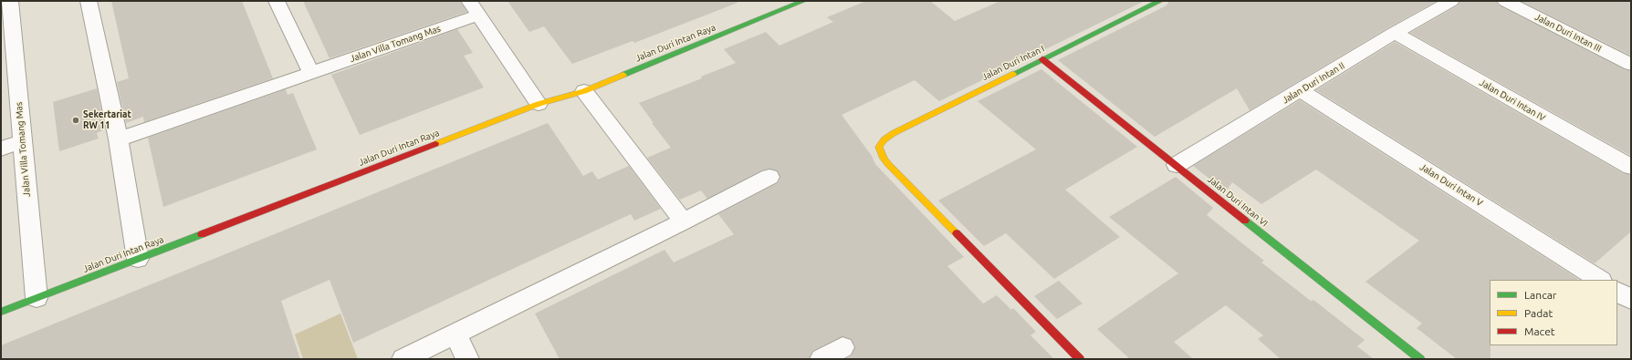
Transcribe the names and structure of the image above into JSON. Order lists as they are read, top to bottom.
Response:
{
  "streets": {
    "street": [
      "Jalan Duri Intan III",
      "Jalan Duri Intan Raya",
      "Jalan Villa Tomang Mas",
      "Jalan Duri Intan I",
      "Jalan Duri Intan II",
      "Jalan Duri Intan IV",
      "Jalan Duri Intan V",
      "Jalan Duri Intan VI"
    ]
  },
  "crossings": [
    ["Jalan Duri Intan Raya", "Jalan Villa Tomang Mas"],
    ["Jalan Duri Intan I", "Jalan Duri Intan VI"],
    ["Jalan Duri Intan II", "Jalan Duri Intan IV"],
    ["Jalan Duri Intan II", "Jalan Duri Intan V"],
    ["Jalan Duri Intan II", "Jalan Duri Intan VI"]
  ],
  "places": ["Sekertariat RW 11"],
  "legend": ["Lancar", "Padat", "Macet"]
}
